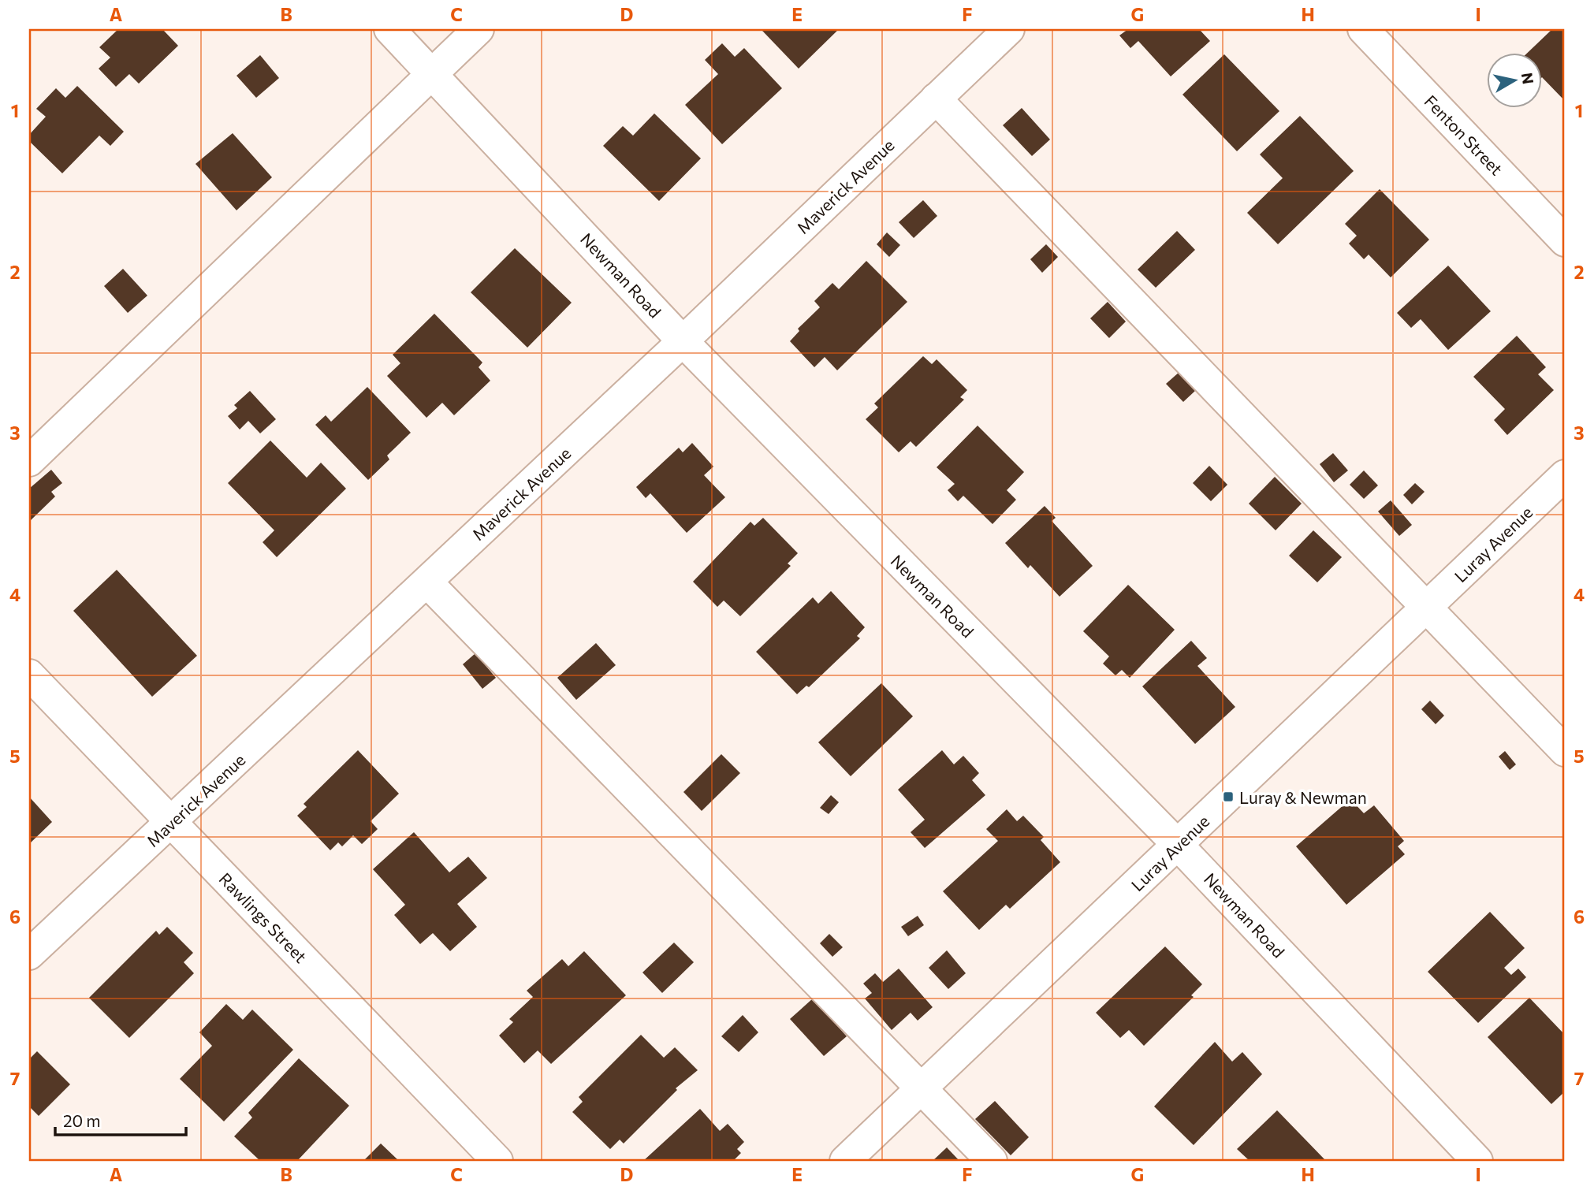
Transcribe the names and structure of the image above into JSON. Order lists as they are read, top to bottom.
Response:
{
  "streets": {
    "street": [
      "Fenton Street",
      "Maverick Avenue",
      "Newman Road",
      "Luray Avenue",
      "Rawlings Street"
    ]
  },
  "crossings": [
    ["Maverick Avenue", "Newman Road"],
    ["Maverick Avenue", "Rawlings Street"],
    ["Newman Road", "Luray Avenue"]
  ],
  "places": {
    "transit": ["Luray & Newman"]
  },
  "scale_bar": "20 m",
  "north": "right",
  "grid": {
    "columns": [
      "A",
      "B",
      "C",
      "D",
      "E",
      "F",
      "G",
      "H",
      "I"
    ],
    "rows": [
      "1",
      "2",
      "3",
      "4",
      "5",
      "6",
      "7"
    ]
  }
}
